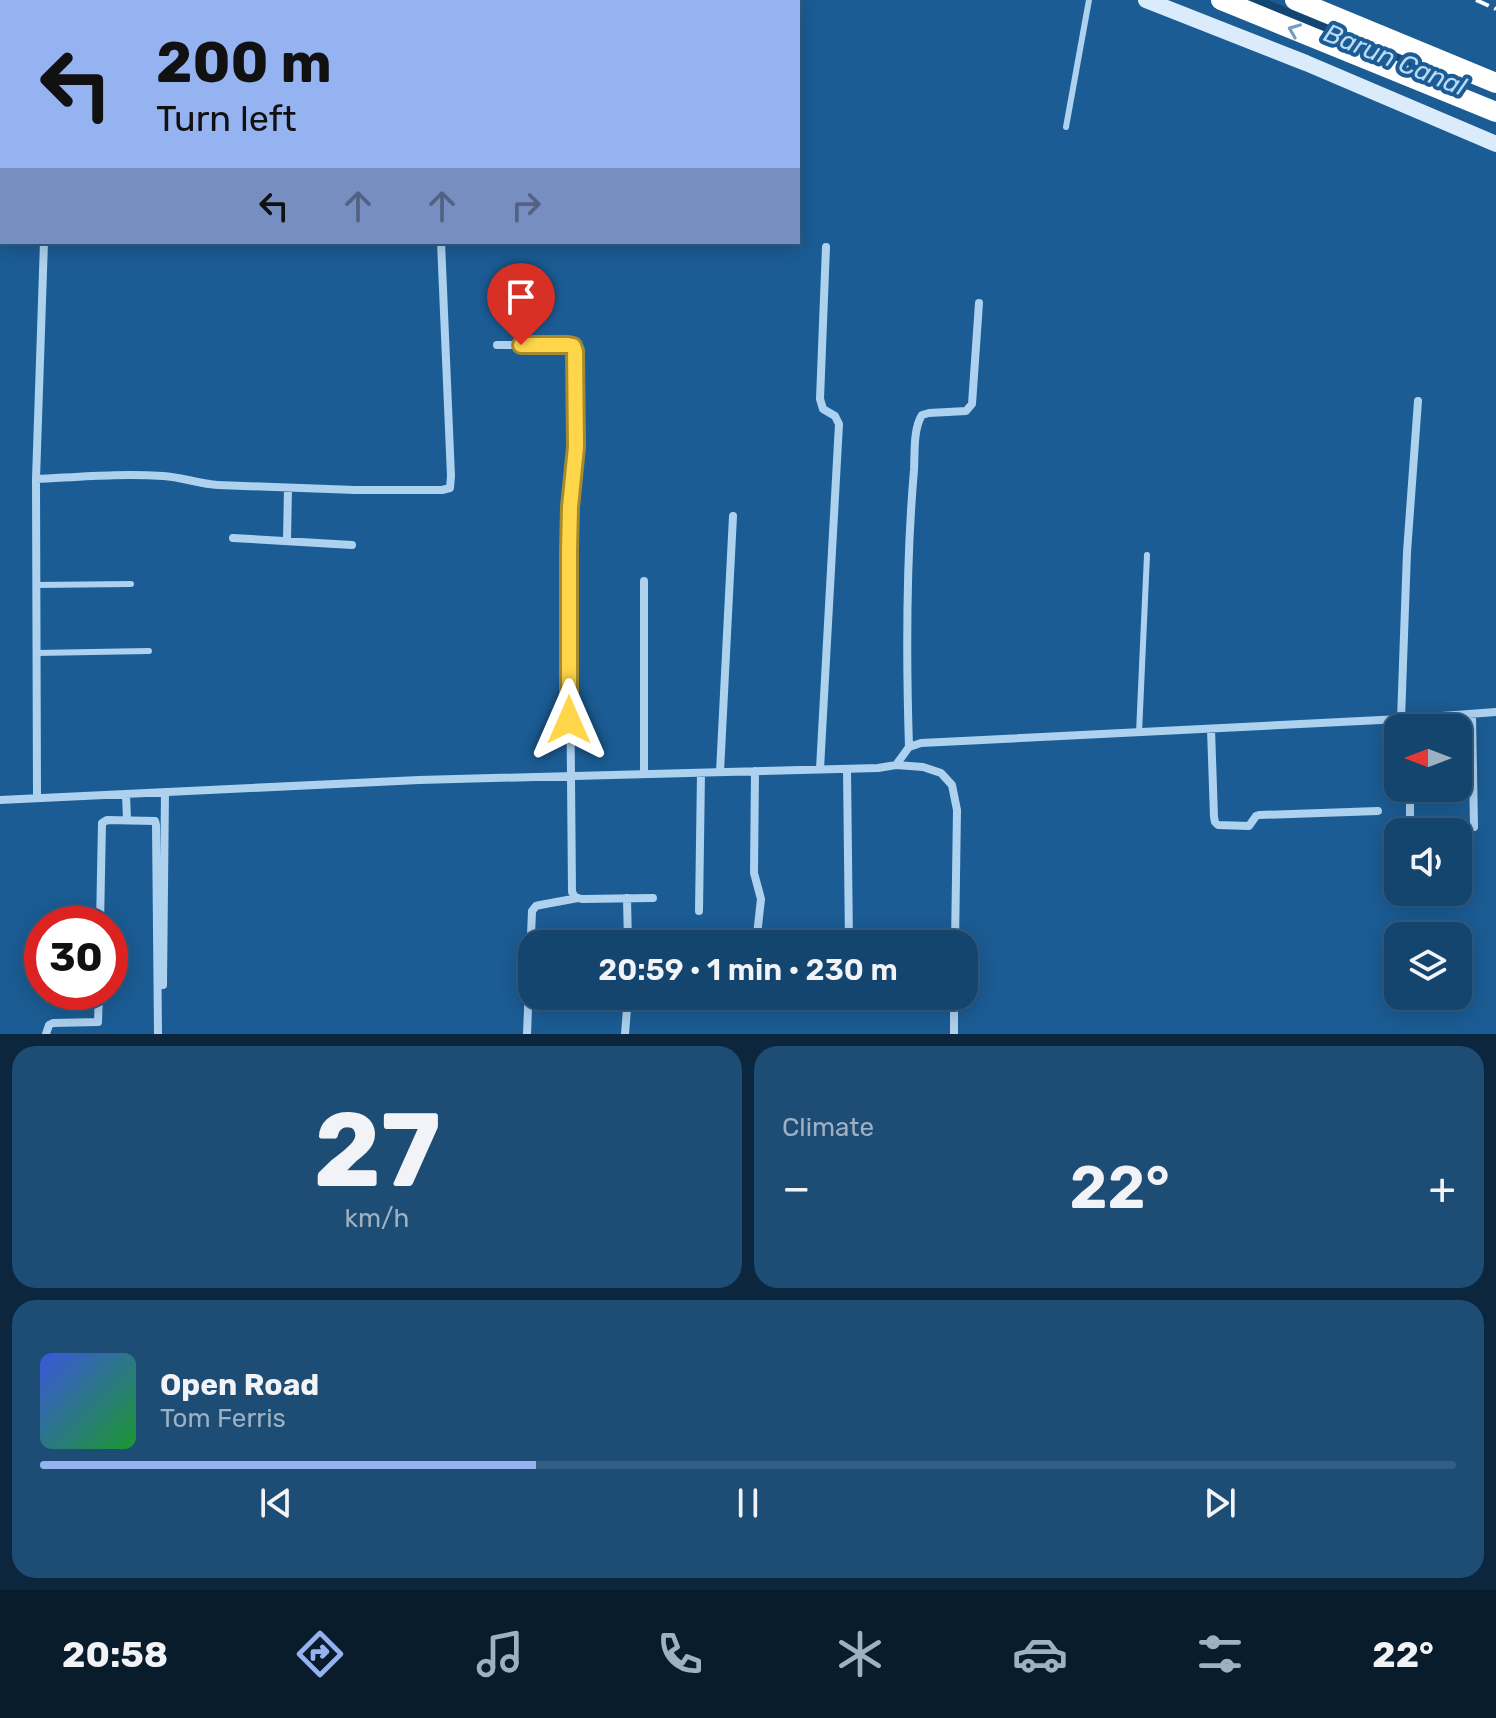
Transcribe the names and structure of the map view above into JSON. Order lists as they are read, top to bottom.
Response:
{
  "water": ["Barun Canal"],
  "north": "left",
  "page": {
    "turn": ["200 m", "Turn left"],
    "limit": "30",
    "trip": "20:59 · 1 min · 230 m",
    "tile": [
      ["27", "km/h"],
      "Climate"
    ],
    "heat": ["−", "22°", "+"],
    "song": ["Open Road", "Tom Ferris"],
    "tabs": ["20:58", "22°"]
  }
}
